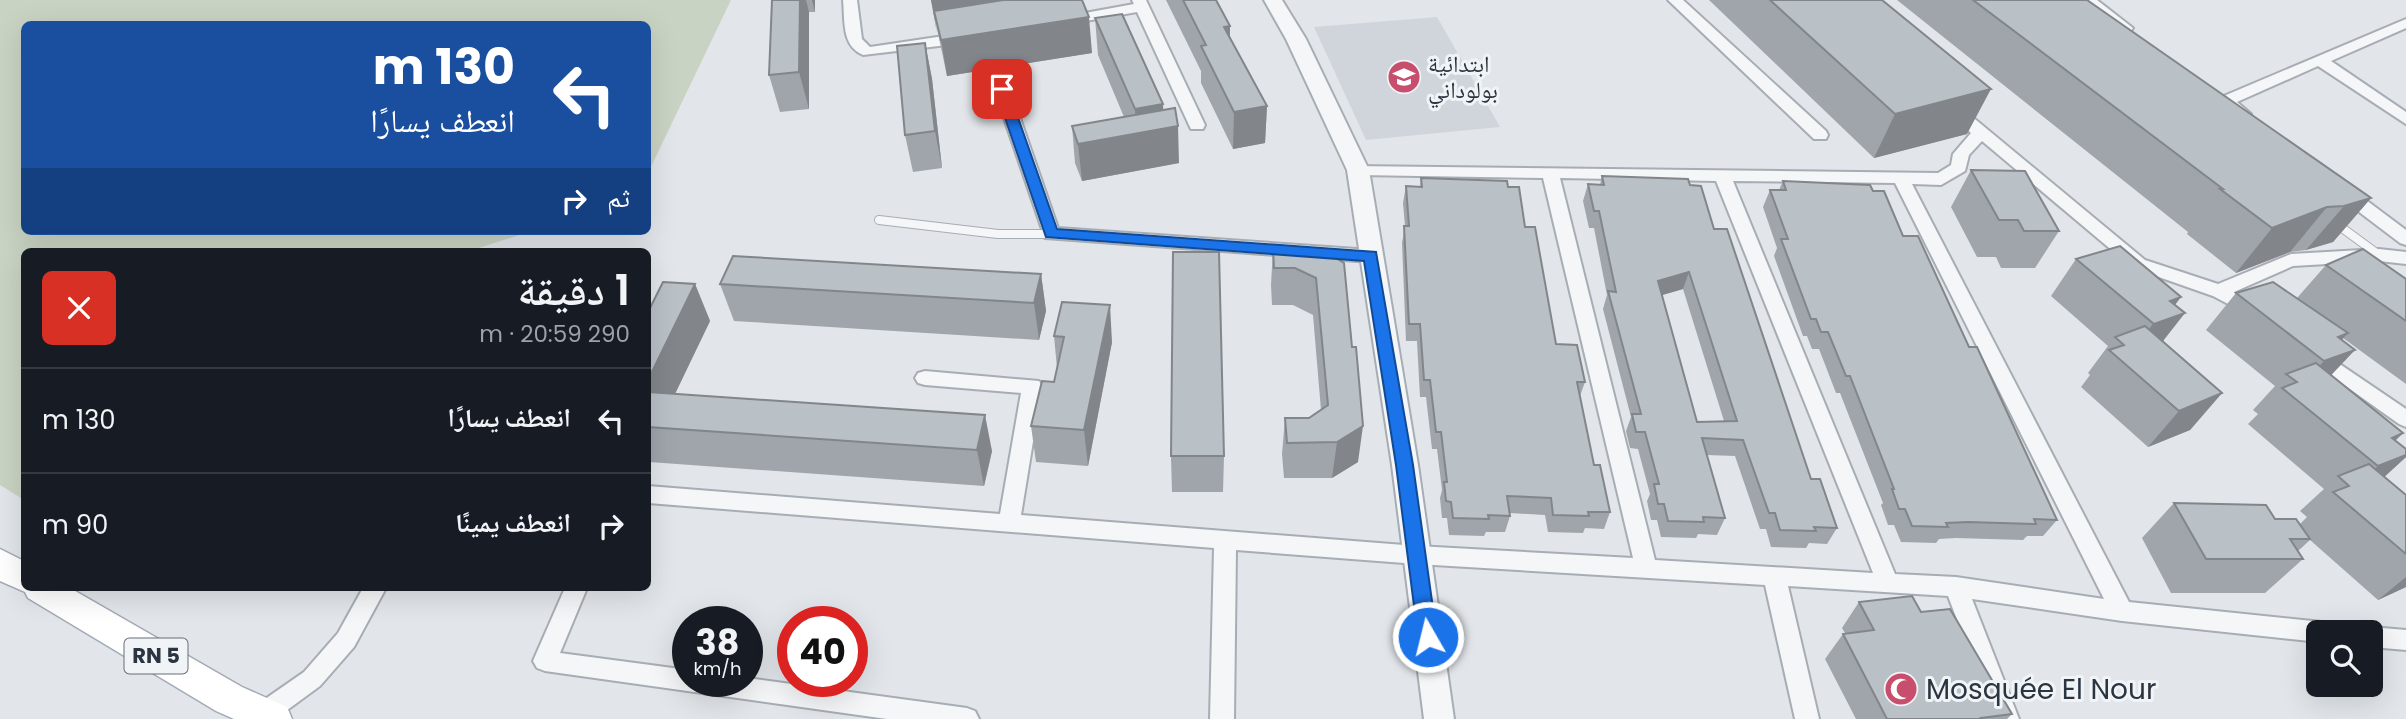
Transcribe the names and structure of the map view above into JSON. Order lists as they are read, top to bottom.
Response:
{
  "streets": {
    "main road": ["RN 5"]
  },
  "places": {
    "school or university": ["ابتدائية بولوداني"],
    "mosque": ["Mosquée El Nour"]
  },
  "page": {
    "turn": ["130 m", "انعطف يسارًا"],
    "then": "ثم",
    "heading": ["1 دقيقة", "290 m · 20:59"],
    "list": [
      {
        "name": "انعطف يسارًا",
        "value": "130 m"
      },
      {
        "name": "انعطف يمينًا",
        "value": "90 m"
      }
    ],
    "speed": "38 km/h",
    "limit": "40"
  }
}
